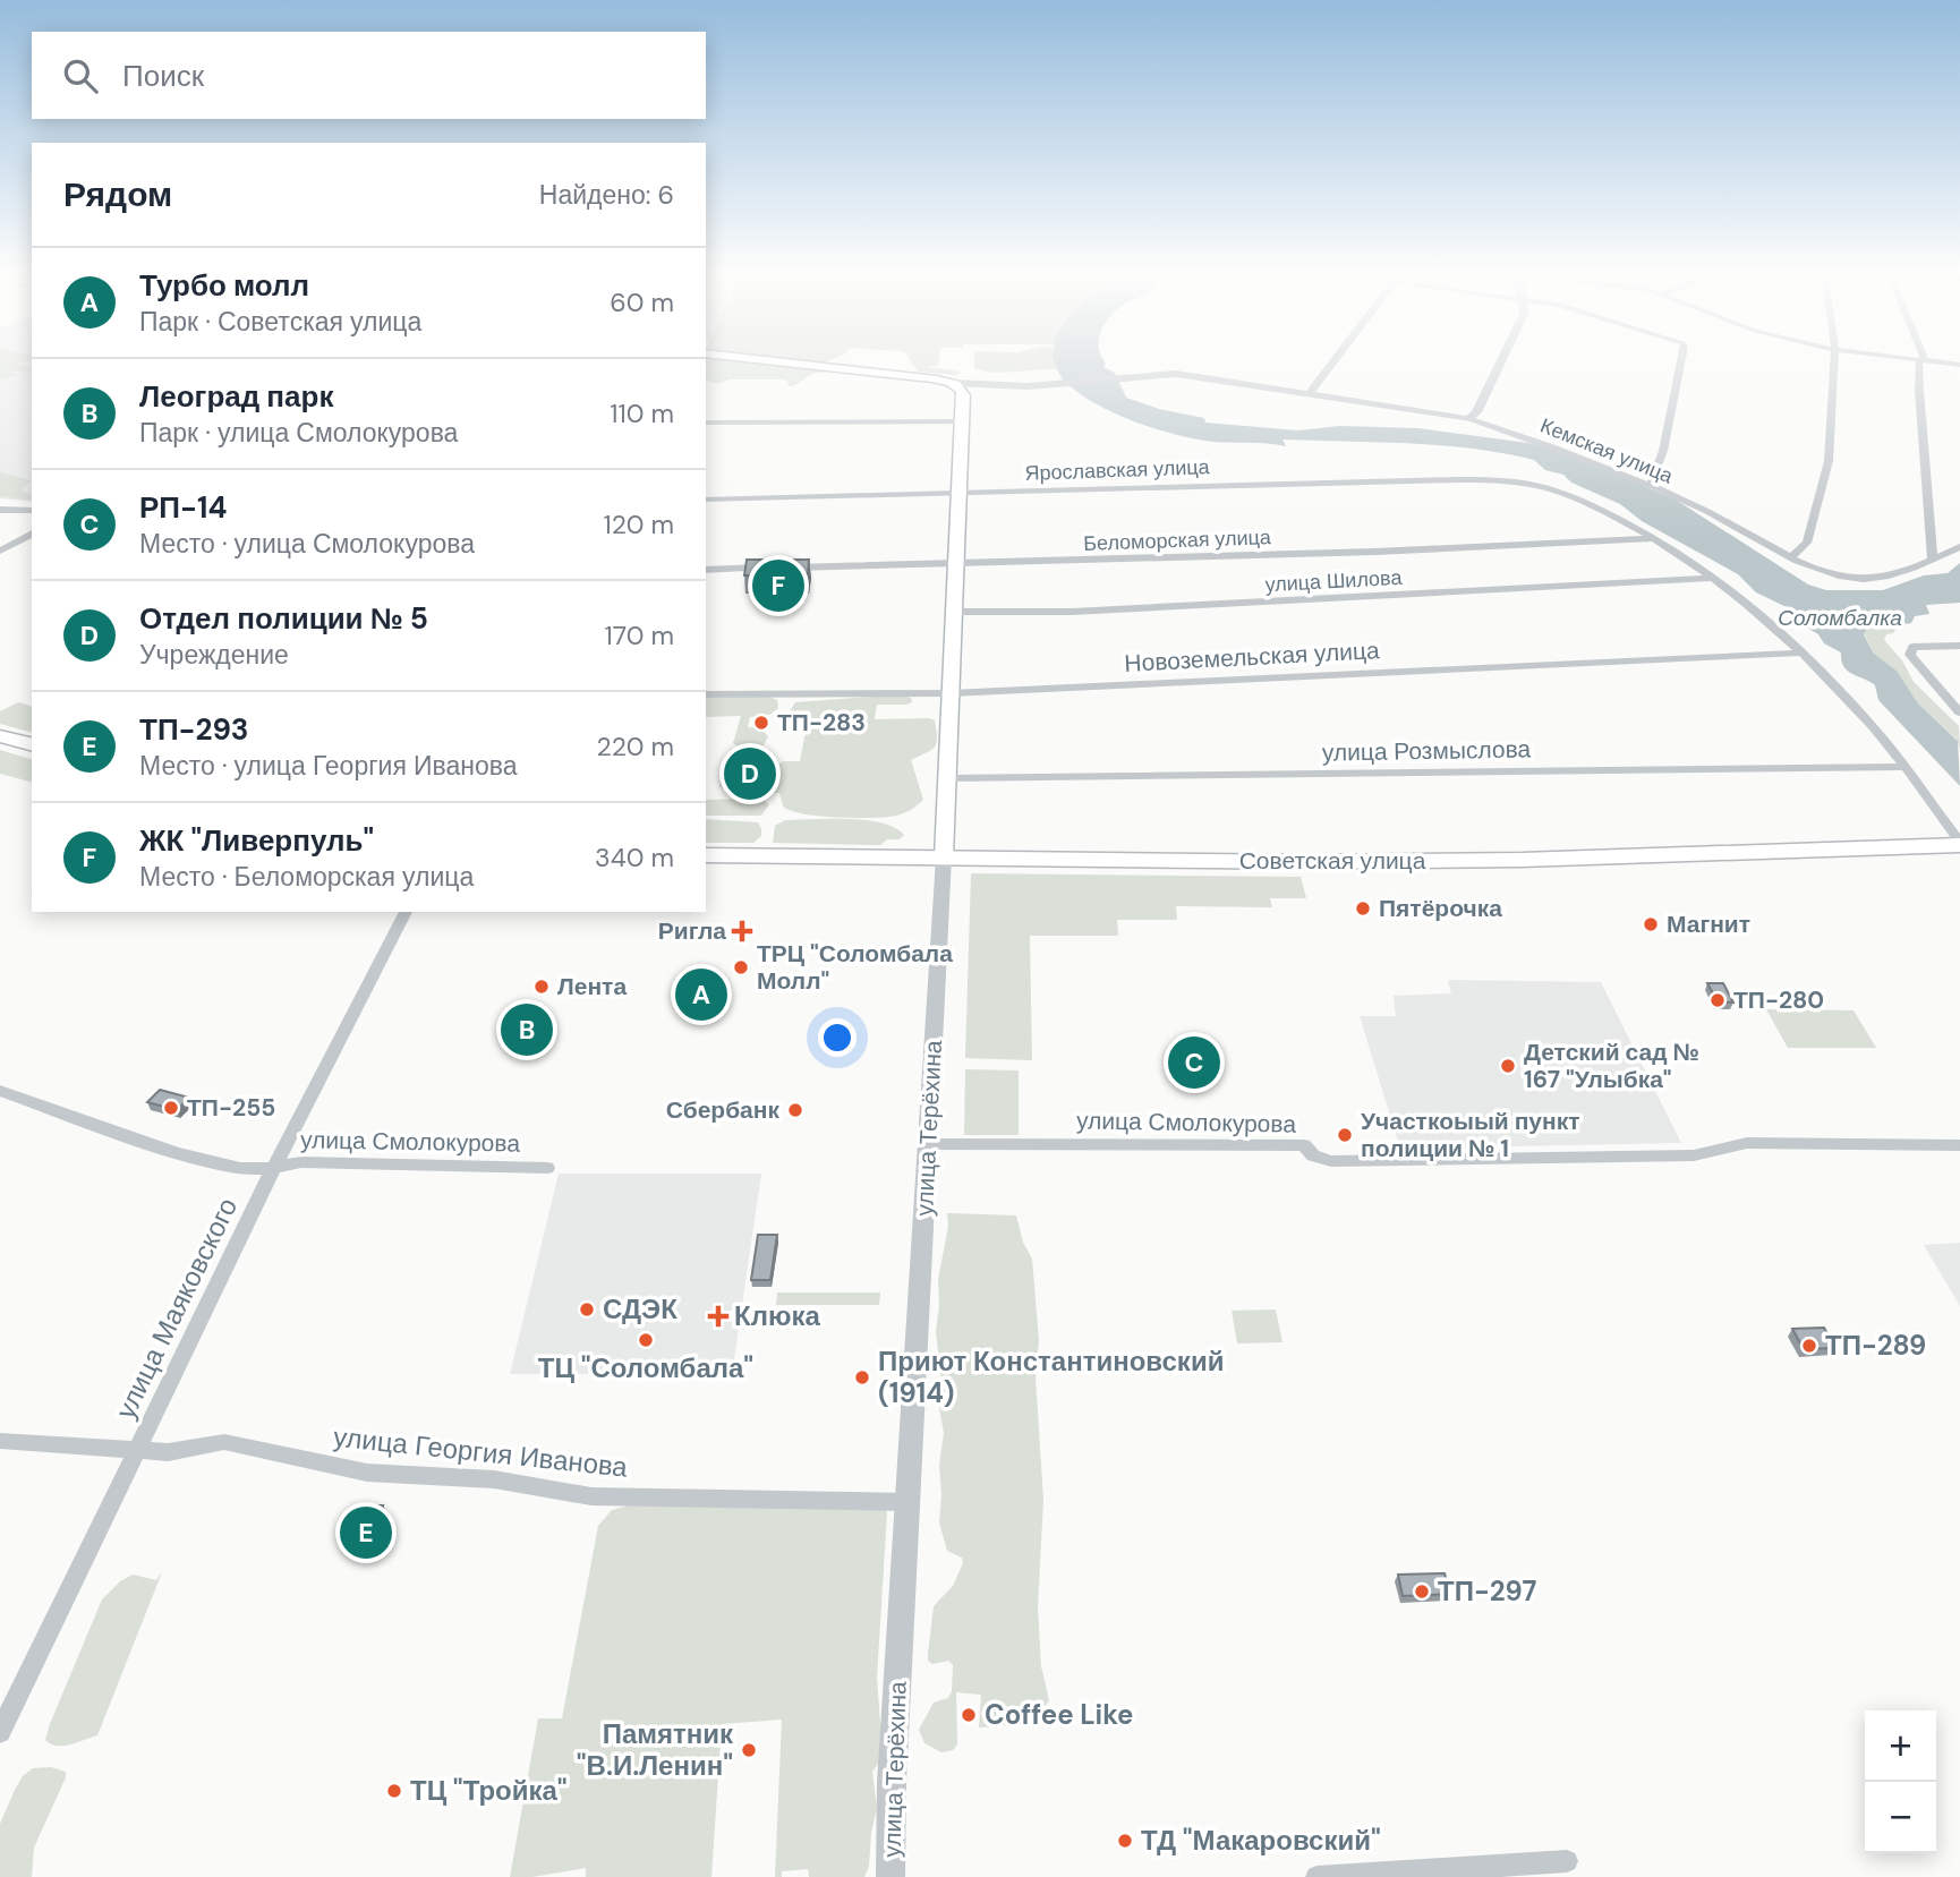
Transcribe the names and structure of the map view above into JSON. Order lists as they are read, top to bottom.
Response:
{
  "streets": {
    "main road": ["Советская улица", "улица Терёхина"],
    "street": [
      "Кемская улица",
      "Ярославская улица",
      "Беломорская улица",
      "улица Шилова",
      "Новоземельская улица",
      "улица Розмыслова",
      "улица Смолокурова",
      "улица Маяковского",
      "улица Георгия Иванова"
    ]
  },
  "crossings": [
    ["Кемская улица", "улица Терёхина"],
    ["Ярославская улица", "Беломорская улица"],
    ["Ярославская улица", "улица Шилова"],
    ["Ярославская улица", "Новоземельская улица"],
    ["Ярославская улица", "улица Розмыслова"],
    ["Ярославская улица", "Советская улица"],
    ["Ярославская улица", "улица Терёхина"],
    ["Беломорская улица", "улица Терёхина"],
    ["улица Шилова", "улица Терёхина"],
    ["Новоземельская улица", "улица Терёхина"],
    ["улица Розмыслова", "улица Терёхина"],
    ["Советская улица", "улица Терёхина"],
    ["улица Смолокурова", "улица Терёхина"],
    ["улица Смолокурова", "улица Маяковского"],
    ["улица Терёхина", "улица Георгия Иванова"],
    ["улица Маяковского", "улица Георгия Иванова"]
  ],
  "water": ["Соломбалка"],
  "places": {
    "other": [
      "ТП-283",
      "Пятёрочка",
      "Магнит",
      "ТРЦ \"Соломбала Молл\"",
      "Лента",
      "ТП-280",
      "Детский сад № 167 \"Улыбка\"",
      "ТП-255",
      "Сбербанк",
      "Участкоыый пункт полиции № 1",
      "СДЭК",
      "ТЦ \"Соломбала\"",
      "ТП-289",
      "Приют Константиновский (1914)",
      "ТП-297",
      "Coffee Like",
      "Памятник \"В.И.Ленин\"",
      "ТЦ \"Тройка\"",
      "ТД \"Макаровский\""
    ],
    "health": ["Ригла", "Клюка"]
  },
  "page": {
    "search": "Поиск",
    "heading": ["Рядом", "Найдено: 6"],
    "list": [
      {
        "mark": "A",
        "name": "Турбо молл",
        "note": "Парк · Советская улица",
        "value": "60 m"
      },
      {
        "mark": "B",
        "name": "Леоград парк",
        "note": "Парк · улица Смолокурова",
        "value": "110 m"
      },
      {
        "mark": "C",
        "name": "РП-14",
        "note": "Место · улица Смолокурова",
        "value": "120 m"
      },
      {
        "mark": "D",
        "name": "Отдел полиции № 5",
        "note": "Учреждение",
        "value": "170 m"
      },
      {
        "mark": "E",
        "name": "ТП-293",
        "note": "Место · улица Георгия Иванова",
        "value": "220 m"
      },
      {
        "mark": "F",
        "name": "ЖК \"Ливерпуль\"",
        "note": "Место · Беломорская улица",
        "value": "340 m"
      }
    ],
    "pins": [
      "F",
      "D",
      "A",
      "B",
      "C",
      "E"
    ],
    "map_buttons": ["+", "−"]
  }
}
